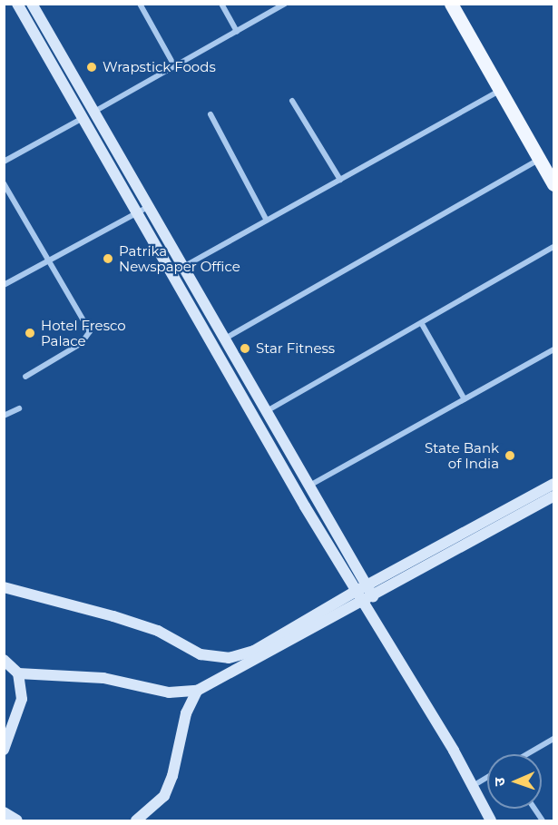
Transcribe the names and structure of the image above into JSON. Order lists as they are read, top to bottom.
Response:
{
  "places": [
    "Wrapstick Foods",
    "Patrika Newspaper Office",
    "Hotel Fresco Palace",
    "Star Fitness",
    "State Bank of India"
  ],
  "north": "left"
}
